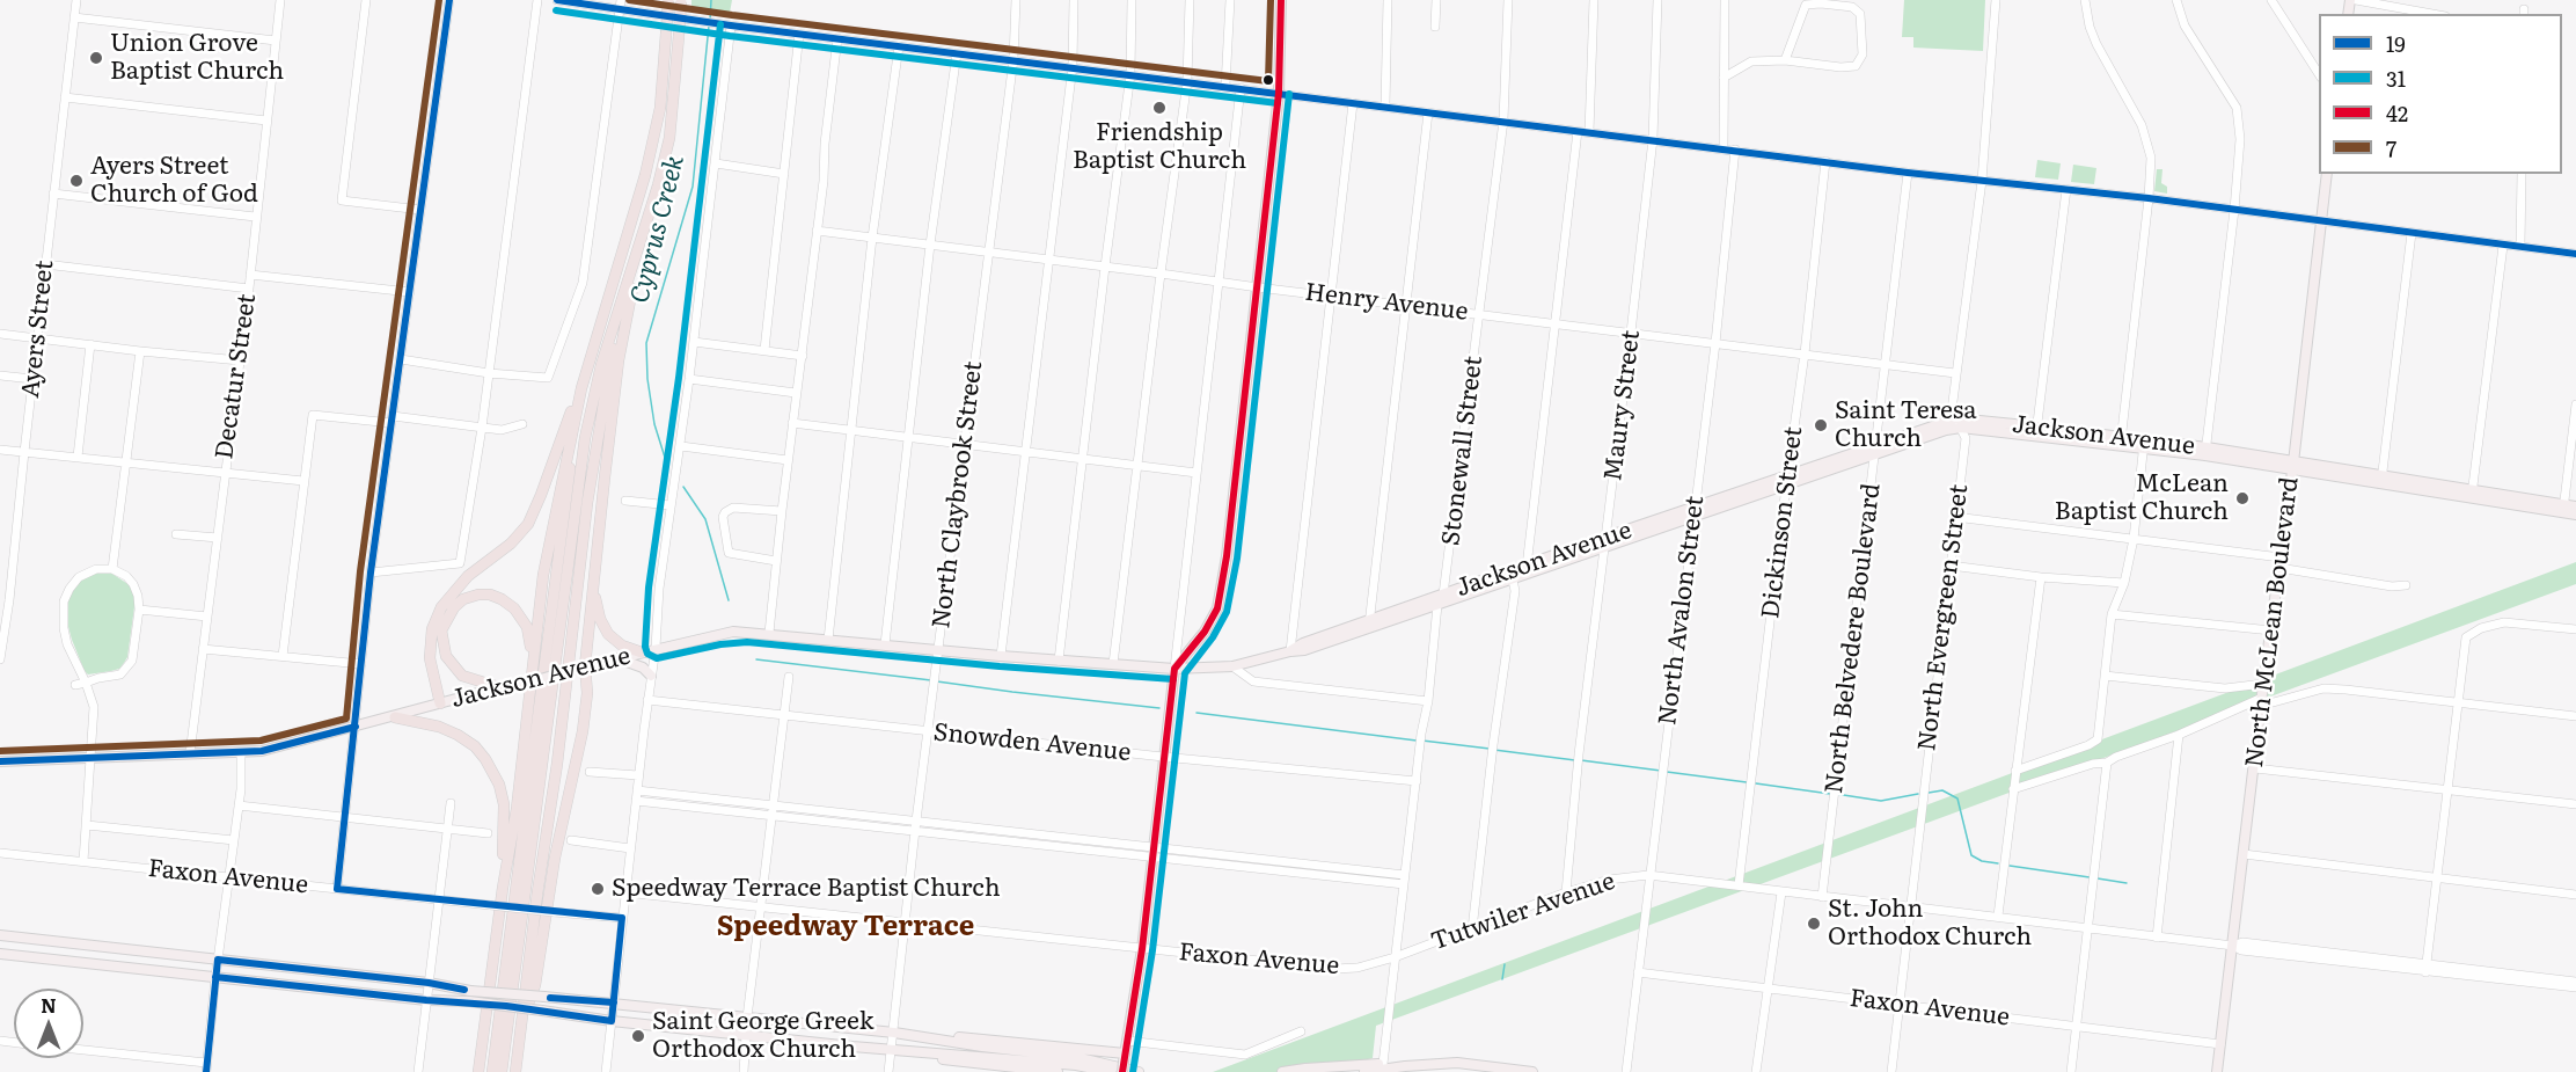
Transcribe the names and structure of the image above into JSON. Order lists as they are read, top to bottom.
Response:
{
  "streets": {
    "main road": ["Jackson Avenue", "North McLean Boulevard"],
    "street": [
      "Henry Avenue",
      "Ayers Street",
      "Decatur Street",
      "Maury Street",
      "Stonewall Street",
      "North Claybrook Street",
      "Dickinson Street",
      "North Avalon Street",
      "North Evergreen Street",
      "North Belvedere Boulevard",
      "Snowden Avenue",
      "Faxon Avenue",
      "Tutwiler Avenue"
    ]
  },
  "crossings": [
    ["Henry Avenue", "Maury Street"],
    ["Henry Avenue", "Stonewall Street"],
    ["Henry Avenue", "North Claybrook Street"],
    ["Henry Avenue", "Dickinson Street"],
    ["Henry Avenue", "North Avalon Street"],
    ["Henry Avenue", "North Evergreen Street"],
    ["Henry Avenue", "North Belvedere Boulevard"],
    ["Decatur Street", "Jackson Avenue"],
    ["Maury Street", "Jackson Avenue"],
    ["Maury Street", "Tutwiler Avenue"],
    ["Jackson Avenue", "Stonewall Street"],
    ["Jackson Avenue", "North Claybrook Street"],
    ["Jackson Avenue", "Dickinson Street"],
    ["Jackson Avenue", "North Avalon Street"],
    ["Jackson Avenue", "North Evergreen Street"],
    ["Jackson Avenue", "North McLean Boulevard"],
    ["Jackson Avenue", "North Belvedere Boulevard"],
    ["Stonewall Street", "Snowden Avenue"],
    ["Stonewall Street", "Faxon Avenue"],
    ["Stonewall Street", "Tutwiler Avenue"],
    ["North Claybrook Street", "Snowden Avenue"],
    ["North Claybrook Street", "Faxon Avenue"],
    ["Dickinson Street", "Tutwiler Avenue"],
    ["North Avalon Street", "Faxon Avenue"],
    ["North Avalon Street", "Tutwiler Avenue"],
    ["North Evergreen Street", "Faxon Avenue"],
    ["North Evergreen Street", "Tutwiler Avenue"],
    ["North McLean Boulevard", "Faxon Avenue"],
    ["North McLean Boulevard", "Tutwiler Avenue"],
    ["North Belvedere Boulevard", "Tutwiler Avenue"],
    ["Faxon Avenue", "Tutwiler Avenue"]
  ],
  "districts": ["Speedway Terrace"],
  "water": ["Cyprus Creek"],
  "places": [
    "Union Grove Baptist Church",
    "Friendship Baptist Church",
    "Ayers Street Church of God",
    "Saint Teresa Church",
    "McLean Baptist Church",
    "Speedway Terrace Baptist Church",
    "St. John Orthodox Church",
    "Saint George Greek Orthodox Church"
  ],
  "lines": [
    "transit line 19",
    "transit line 42",
    "transit line 7",
    "transit line 31"
  ],
  "legend": [
    "19",
    "31",
    "42",
    "7"
  ],
  "north": "top"
}
